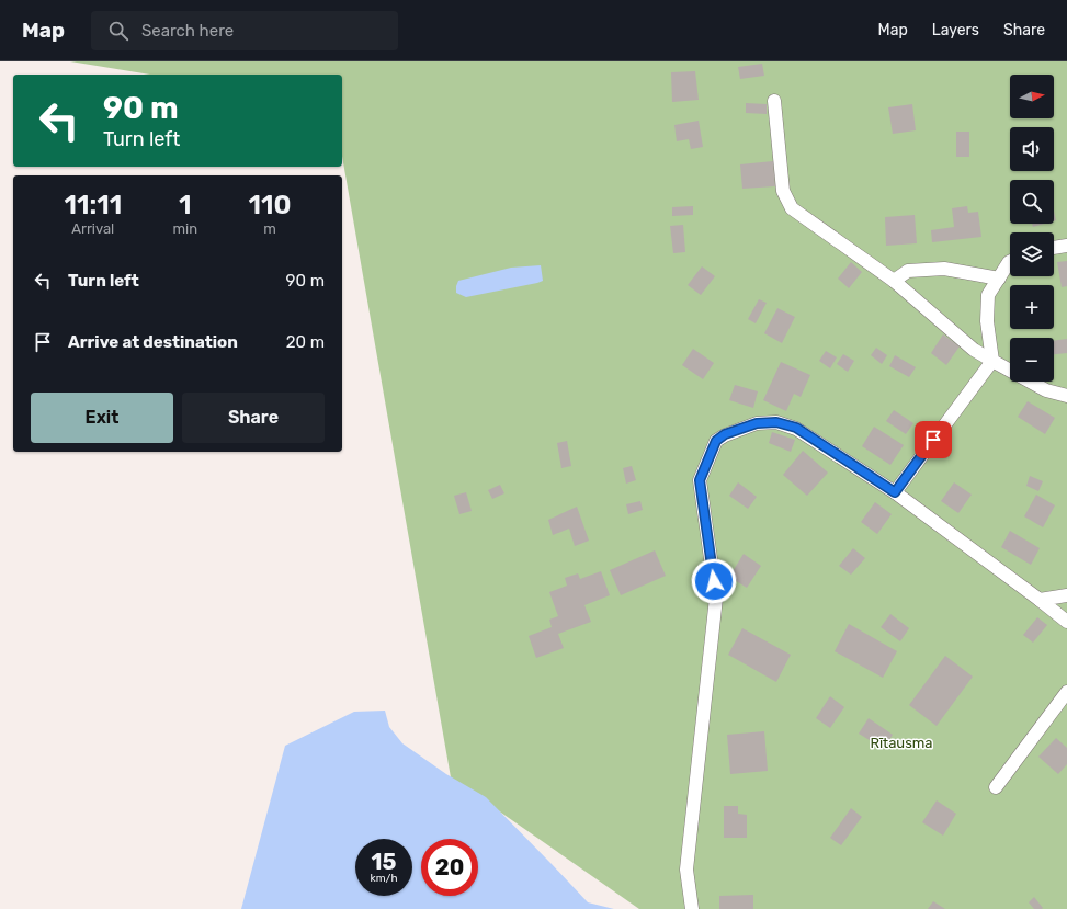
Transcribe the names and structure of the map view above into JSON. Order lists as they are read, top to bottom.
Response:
{
  "parks": ["Rītausma"],
  "north": "right",
  "page": {
    "header": "Map",
    "search": "Search here",
    "nav": ["Map", "Layers", "Share"],
    "map_buttons": ["+", "−"],
    "turn": ["90 m", "Turn left"],
    "eta": [
      "11:11",
      "Arrival",
      "1",
      "min",
      "110",
      "m"
    ],
    "list": [
      {
        "name": "Turn left",
        "value": "90 m"
      },
      {
        "name": "Arrive at destination",
        "value": "20 m"
      }
    ],
    "buttons": ["Exit", "Share"],
    "speed": "15 km/h",
    "limit": "20"
  }
}
